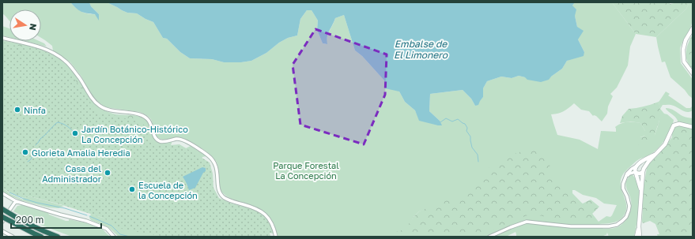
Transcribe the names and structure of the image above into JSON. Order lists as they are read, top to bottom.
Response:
{
  "water": ["Embalse de El Limonero"],
  "parks": ["Parque Forestal La Concepción"],
  "places": [
    "Ninfa",
    "Jardín Botánico-Histórico La Concepción",
    "Glorieta Amalia Heredia",
    "Casa del Administrador",
    "Escuela de la Concepción"
  ],
  "scale_bar": "200 m",
  "north": "right"
}
